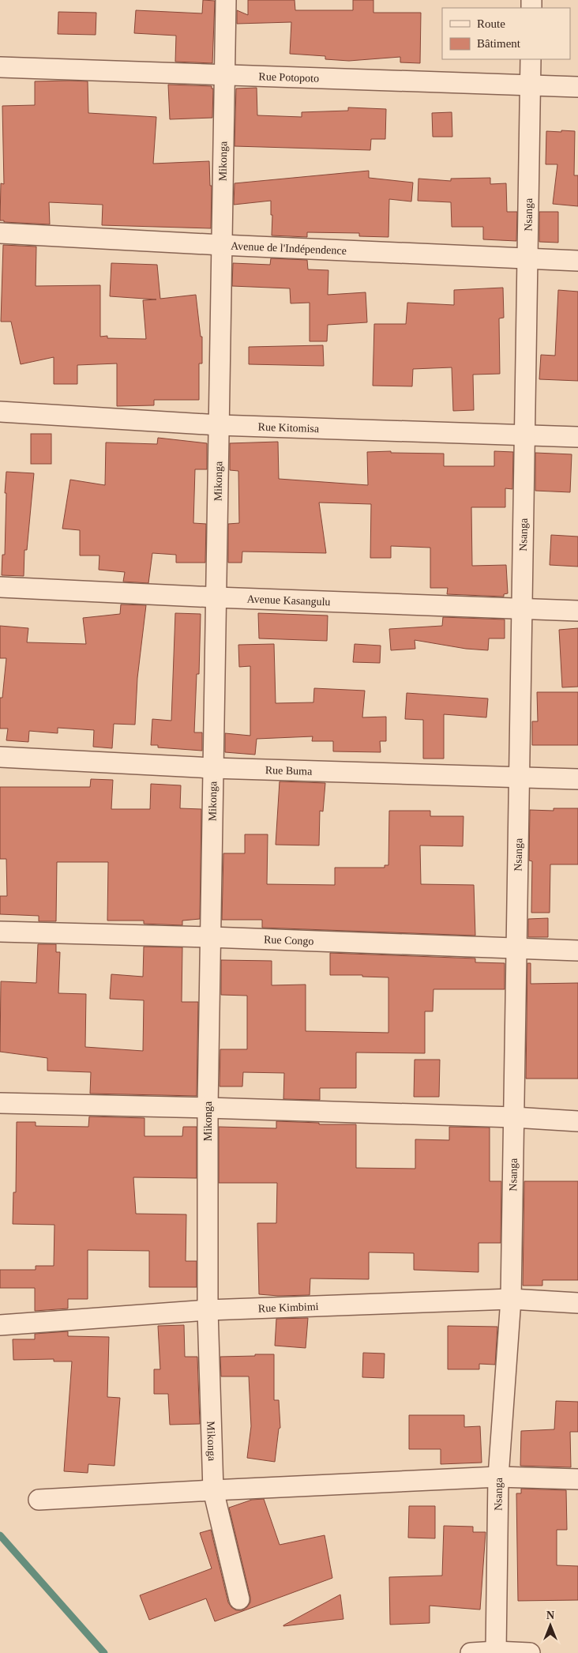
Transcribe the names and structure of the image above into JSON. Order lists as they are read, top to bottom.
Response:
{
  "streets": {
    "street": [
      "Rue Potopoto",
      "Mikonga",
      "Nsanga",
      "Avenue de l'Indépendence",
      "Rue Kitomisa",
      "Avenue Kasangulu",
      "Rue Buma",
      "Rue Congo",
      "Rue Kimbimi"
    ]
  },
  "crossings": [
    ["Rue Potopoto", "Mikonga"],
    ["Rue Potopoto", "Nsanga"],
    ["Mikonga", "Avenue de l'Indépendence"],
    ["Mikonga", "Rue Kitomisa"],
    ["Mikonga", "Avenue Kasangulu"],
    ["Mikonga", "Rue Buma"],
    ["Mikonga", "Rue Congo"],
    ["Mikonga", "Rue Kimbimi"],
    ["Nsanga", "Avenue de l'Indépendence"],
    ["Nsanga", "Rue Kitomisa"],
    ["Nsanga", "Avenue Kasangulu"],
    ["Nsanga", "Rue Buma"],
    ["Nsanga", "Rue Congo"],
    ["Nsanga", "Rue Kimbimi"]
  ],
  "legend": ["Route", "Bâtiment"],
  "north": "top"
}
